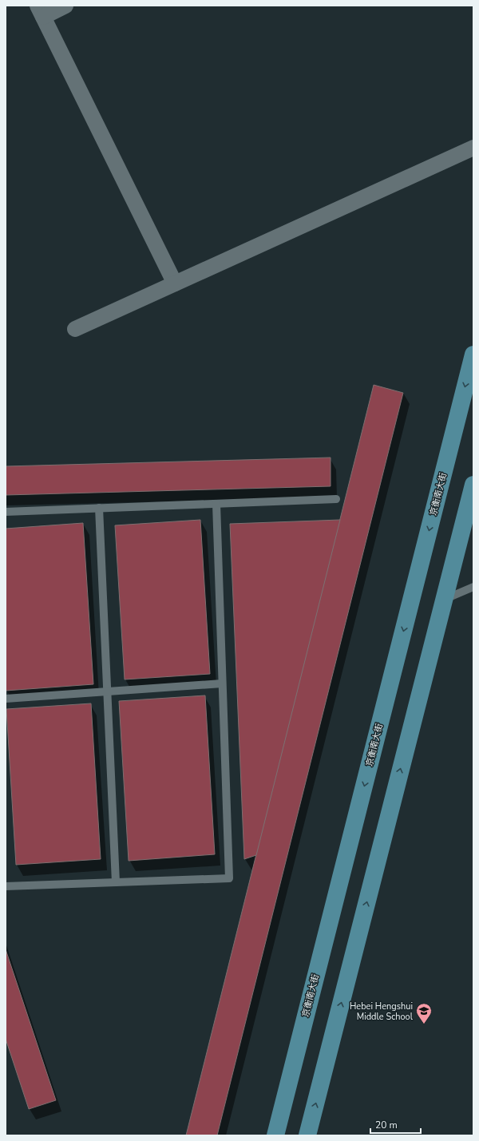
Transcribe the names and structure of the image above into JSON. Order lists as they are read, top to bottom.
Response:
{
  "streets": {
    "main road": ["京衡南大街"]
  },
  "places": {
    "school or university": ["Hebei Hengshui Middle School"]
  },
  "scale_bar": "20 m"
}
